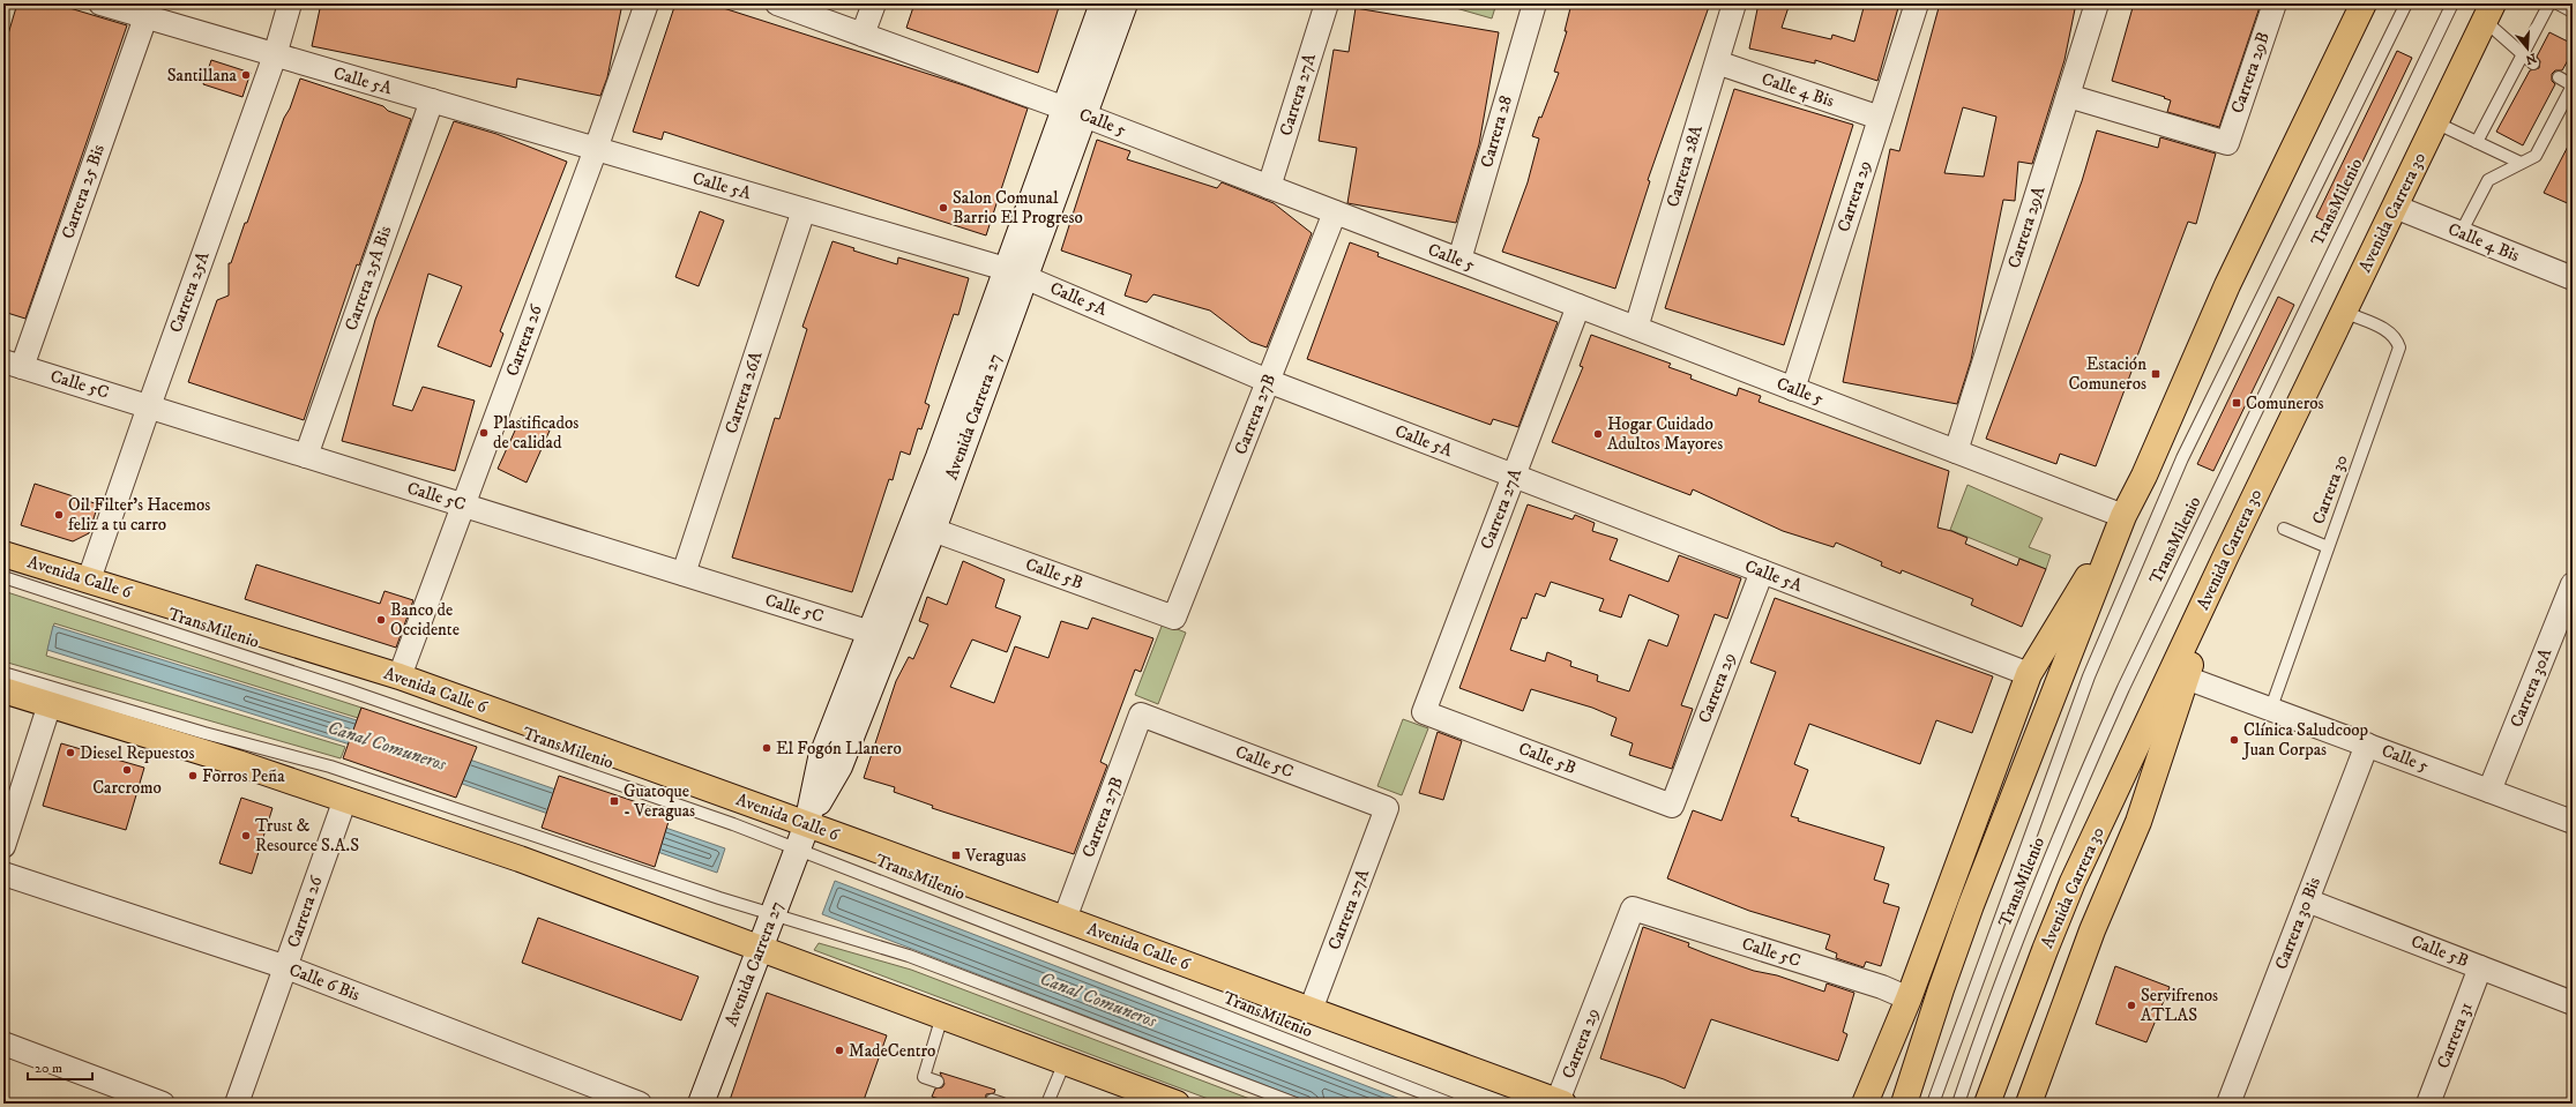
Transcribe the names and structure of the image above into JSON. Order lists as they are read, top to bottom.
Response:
{
  "streets": {
    "main road": ["Avenida Carrera 30", "Avenida Carrera 27", "Avenida Calle 6"],
    "street": [
      "Carrera 29B",
      "Calle 5A",
      "Calle 4 Bis",
      "Carrera 27A",
      "Calle 5",
      "Carrera 28",
      "Carrera 28A",
      "Carrera 25 Bis",
      "Carrera 29",
      "Carrera 29A",
      "Carrera 25A Bis",
      "Carrera 25A",
      "Carrera 26",
      "Calle 5C",
      "Carrera 26A",
      "Carrera 27B",
      "Calle 5B",
      "Carrera 30A",
      "Carrera 30 Bis",
      "Calle 6 Bis",
      "Carrera 31"
    ],
    "lane": ["TransMilenio", "Carrera 30"]
  },
  "crossings": [
    ["Carrera 29B", "Carrera 29A"],
    ["Calle 5A", "Carrera 27A"],
    ["Calle 5A", "Carrera 25 Bis"],
    ["Calle 5A", "Carrera 29"],
    ["Calle 5A", "Carrera 25A Bis"],
    ["Calle 5A", "Carrera 25A"],
    ["Calle 5A", "Carrera 26"],
    ["Calle 5A", "Carrera 26A"],
    ["Calle 5A", "Carrera 27B"],
    ["Calle 5A", "Avenida Carrera 27"],
    ["Calle 4 Bis", "Carrera 28A"],
    ["Calle 4 Bis", "Carrera 29"],
    ["Calle 4 Bis", "Avenida Carrera 30"],
    ["Carrera 27A", "Calle 5"],
    ["Carrera 27A", "Calle 5C"],
    ["Carrera 27A", "Calle 5B"],
    ["Carrera 27A", "Avenida Calle 6"],
    ["Calle 5", "Carrera 28"],
    ["Calle 5", "Carrera 28A"],
    ["Calle 5", "Carrera 29"],
    ["Calle 5", "Carrera 29A"],
    ["Calle 5", "Carrera 27B"],
    ["Calle 5", "Avenida Carrera 27"],
    ["Calle 5", "Carrera 30"],
    ["Calle 5", "Carrera 30A"],
    ["Calle 5", "Carrera 30 Bis"],
    ["Carrera 25 Bis", "Calle 5C"],
    ["Carrera 29", "Calle 5C"],
    ["Carrera 29", "Calle 5B"],
    ["Carrera 29", "Avenida Calle 6"],
    ["TransMilenio", "Avenida Carrera 27"],
    ["Avenida Carrera 30", "Carrera 30"],
    ["Carrera 25A Bis", "Calle 5C"],
    ["Carrera 25A", "Calle 5C"],
    ["Carrera 25A", "Avenida Calle 6"],
    ["Carrera 26", "Calle 5C"],
    ["Carrera 26", "Avenida Calle 6"],
    ["Carrera 26", "Calle 6 Bis"],
    ["Calle 5C", "Carrera 26A"],
    ["Calle 5C", "Carrera 27B"],
    ["Calle 5C", "Avenida Carrera 27"],
    ["Carrera 27B", "Calle 5B"],
    ["Carrera 27B", "Avenida Calle 6"],
    ["Avenida Carrera 27", "Calle 5B"],
    ["Avenida Carrera 27", "Avenida Calle 6"],
    ["Calle 5B", "Carrera 30 Bis"],
    ["Calle 5B", "Carrera 31"]
  ],
  "water": ["Canal Comuneros"],
  "places": {
    "other": [
      "Santillana",
      "Salon Comunal Barrio El Progreso",
      "Plastificados de calidad",
      "Hogar Cuidado Adultos Mayores",
      "Oil Filter's Hacemos feliz a tu carro",
      "Banco de Occidente",
      "Clínica Saludcoop Juan Corpas",
      "El Fogón Llanero",
      "Diesel Repuestos",
      "Carcromo",
      "Forros Peña",
      "Trust & Resource S.A.S",
      "Servifrenos ATLAS",
      "MadeCentro"
    ],
    "transit": [
      "Estación Comuneros",
      "Comuneros",
      "Guatoque - Veraguas",
      "Veraguas"
    ]
  },
  "scale_bar": "20 m",
  "north": "bottom"
}
